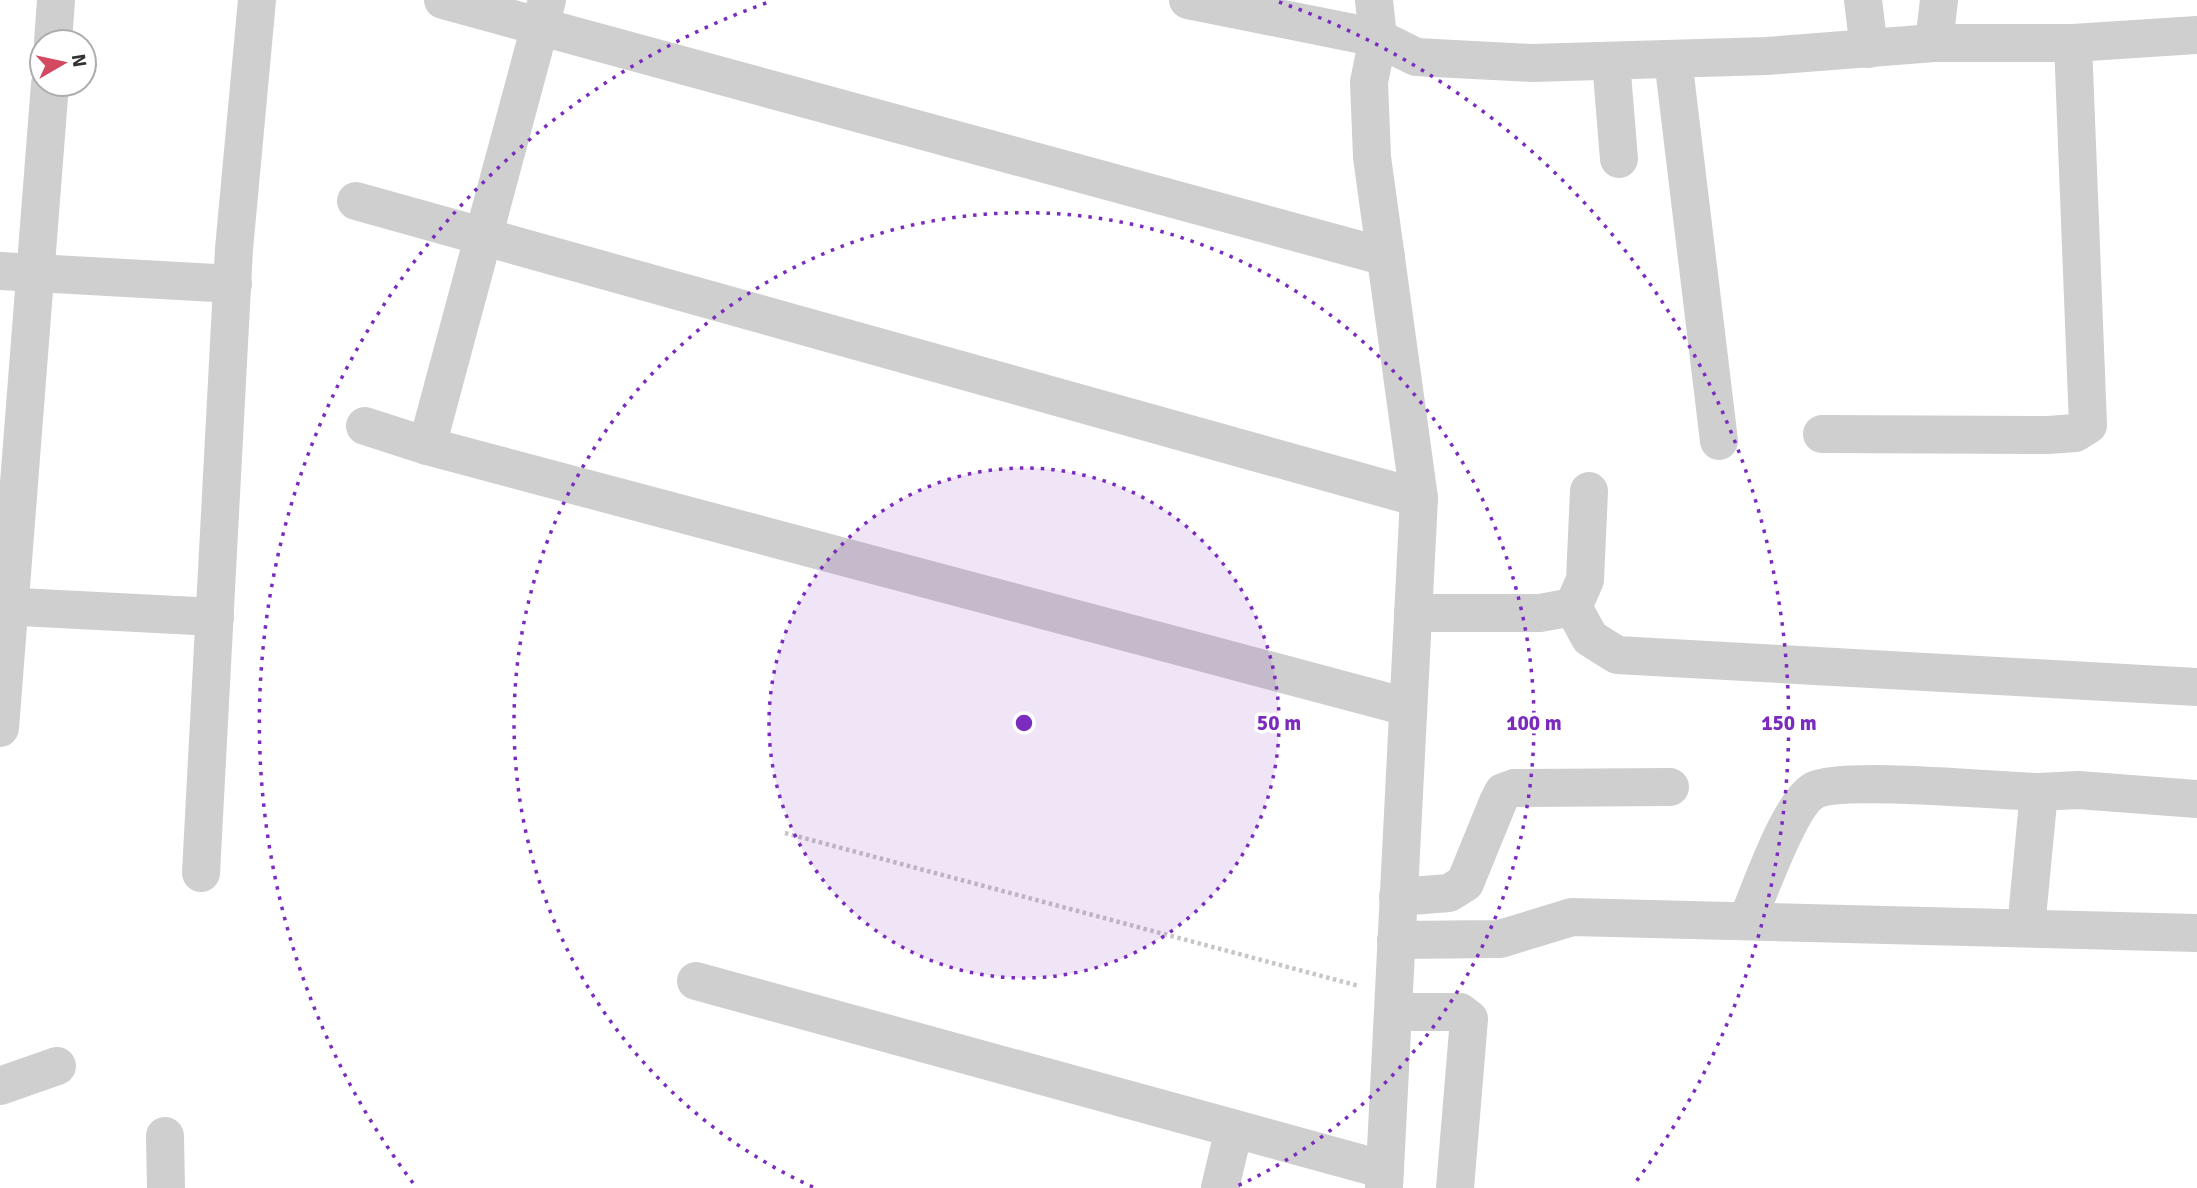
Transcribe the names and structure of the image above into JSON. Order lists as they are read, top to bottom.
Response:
{
  "north": "right",
  "rings": ["50 m", "100 m", "150 m"]
}
